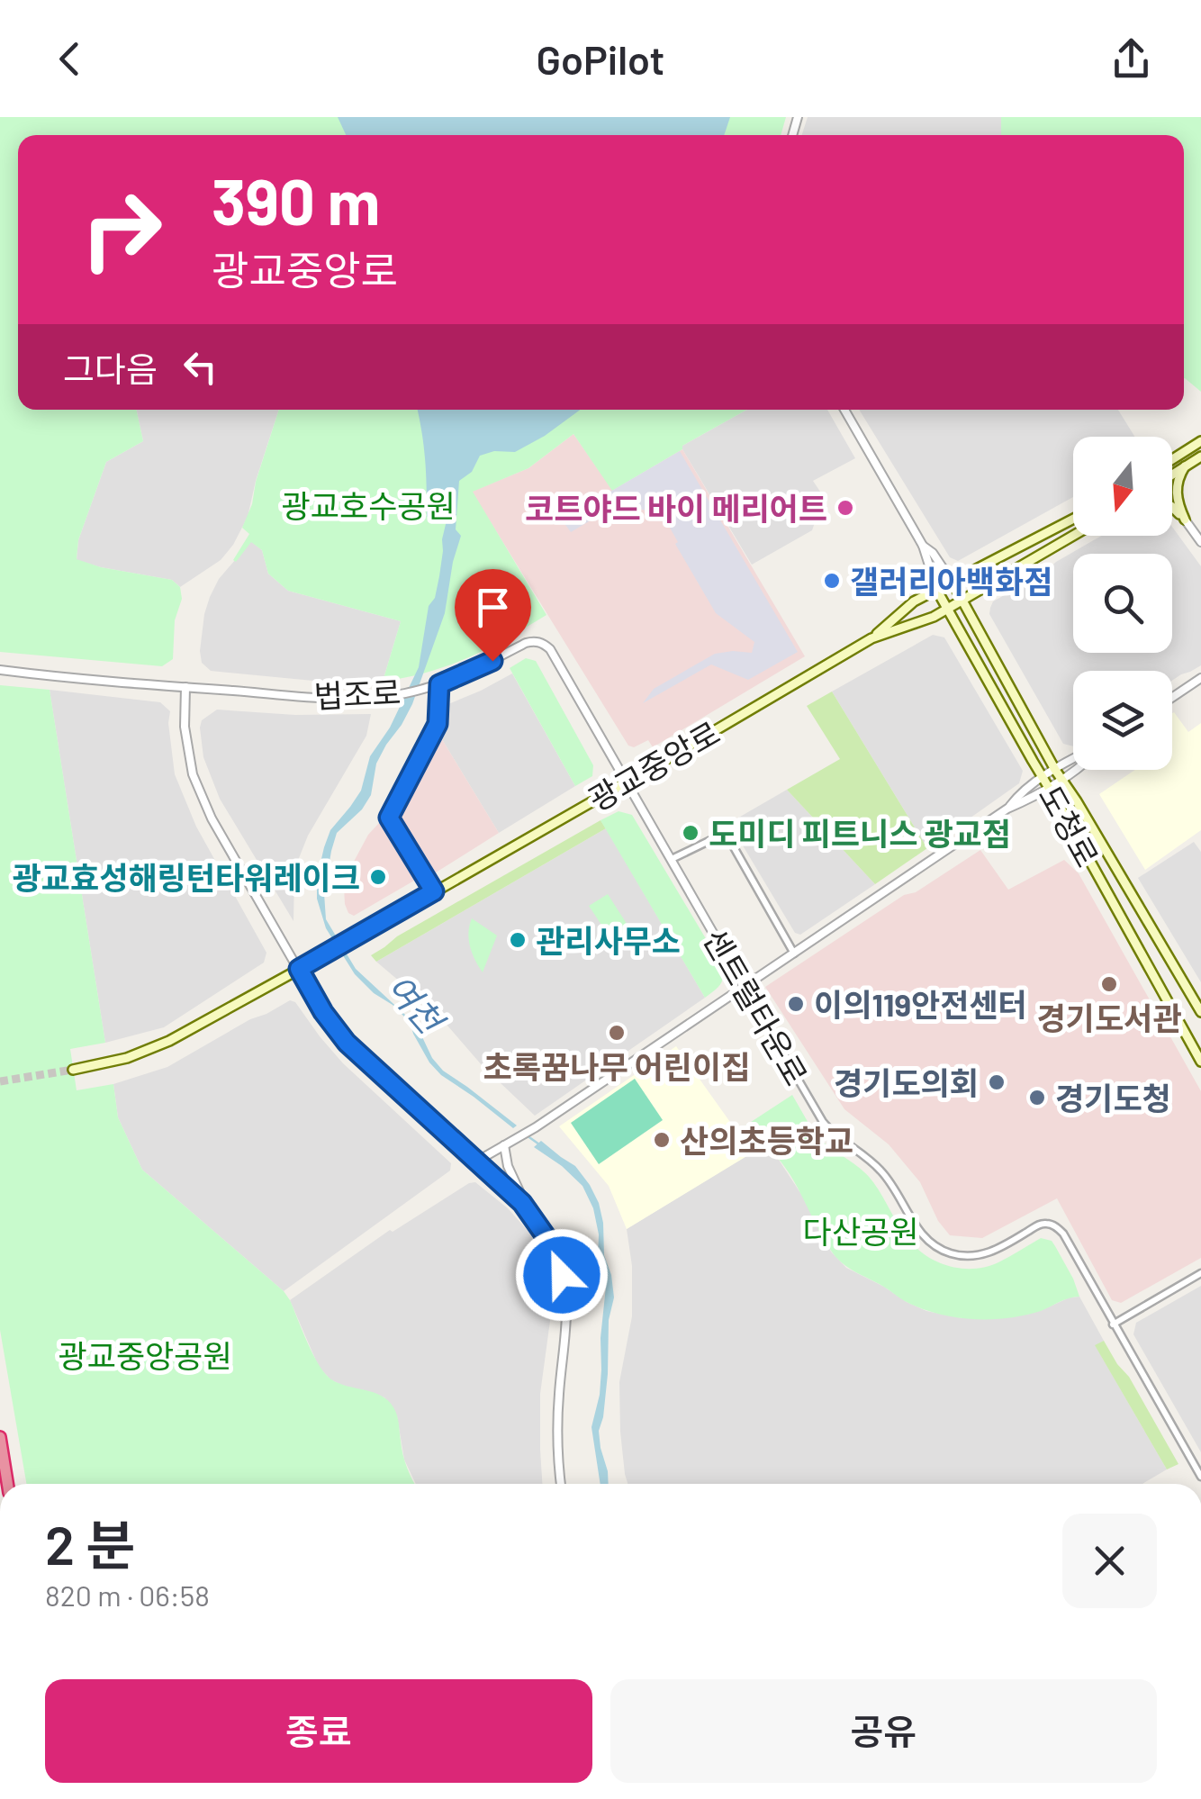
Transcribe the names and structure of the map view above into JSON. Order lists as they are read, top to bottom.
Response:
{
  "streets": {
    "main road": ["광교중앙로", "도청로"],
    "street": ["법조로", "센트럴타운로"]
  },
  "crossings": [
    ["법조로", "광교중앙로"],
    ["법조로", "센트럴타운로"],
    ["광교중앙로", "도청로"],
    ["광교중앙로", "센트럴타운로"]
  ],
  "water": ["여천"],
  "parks": ["광교호수공원", "다산공원", "광교중앙공원"],
  "places": [
    "코트야드 바이 메리어트",
    "갤러리아백화점",
    "도미디 피트니스 광교점",
    "광교효성해링턴타워레이크",
    "관리사무소",
    "경기도서관",
    "이의119안전센터",
    "초록꿈나무 어린이집",
    "경기도의회",
    "경기도청",
    "산의초등학교"
  ],
  "north": "bottom",
  "page": {
    "header": "GoPilot",
    "turn": ["390 m", "광교중앙로"],
    "then": "그다음",
    "heading": ["2 분", "820 m · 06:58"],
    "buttons": ["종료", "공유"]
  }
}
